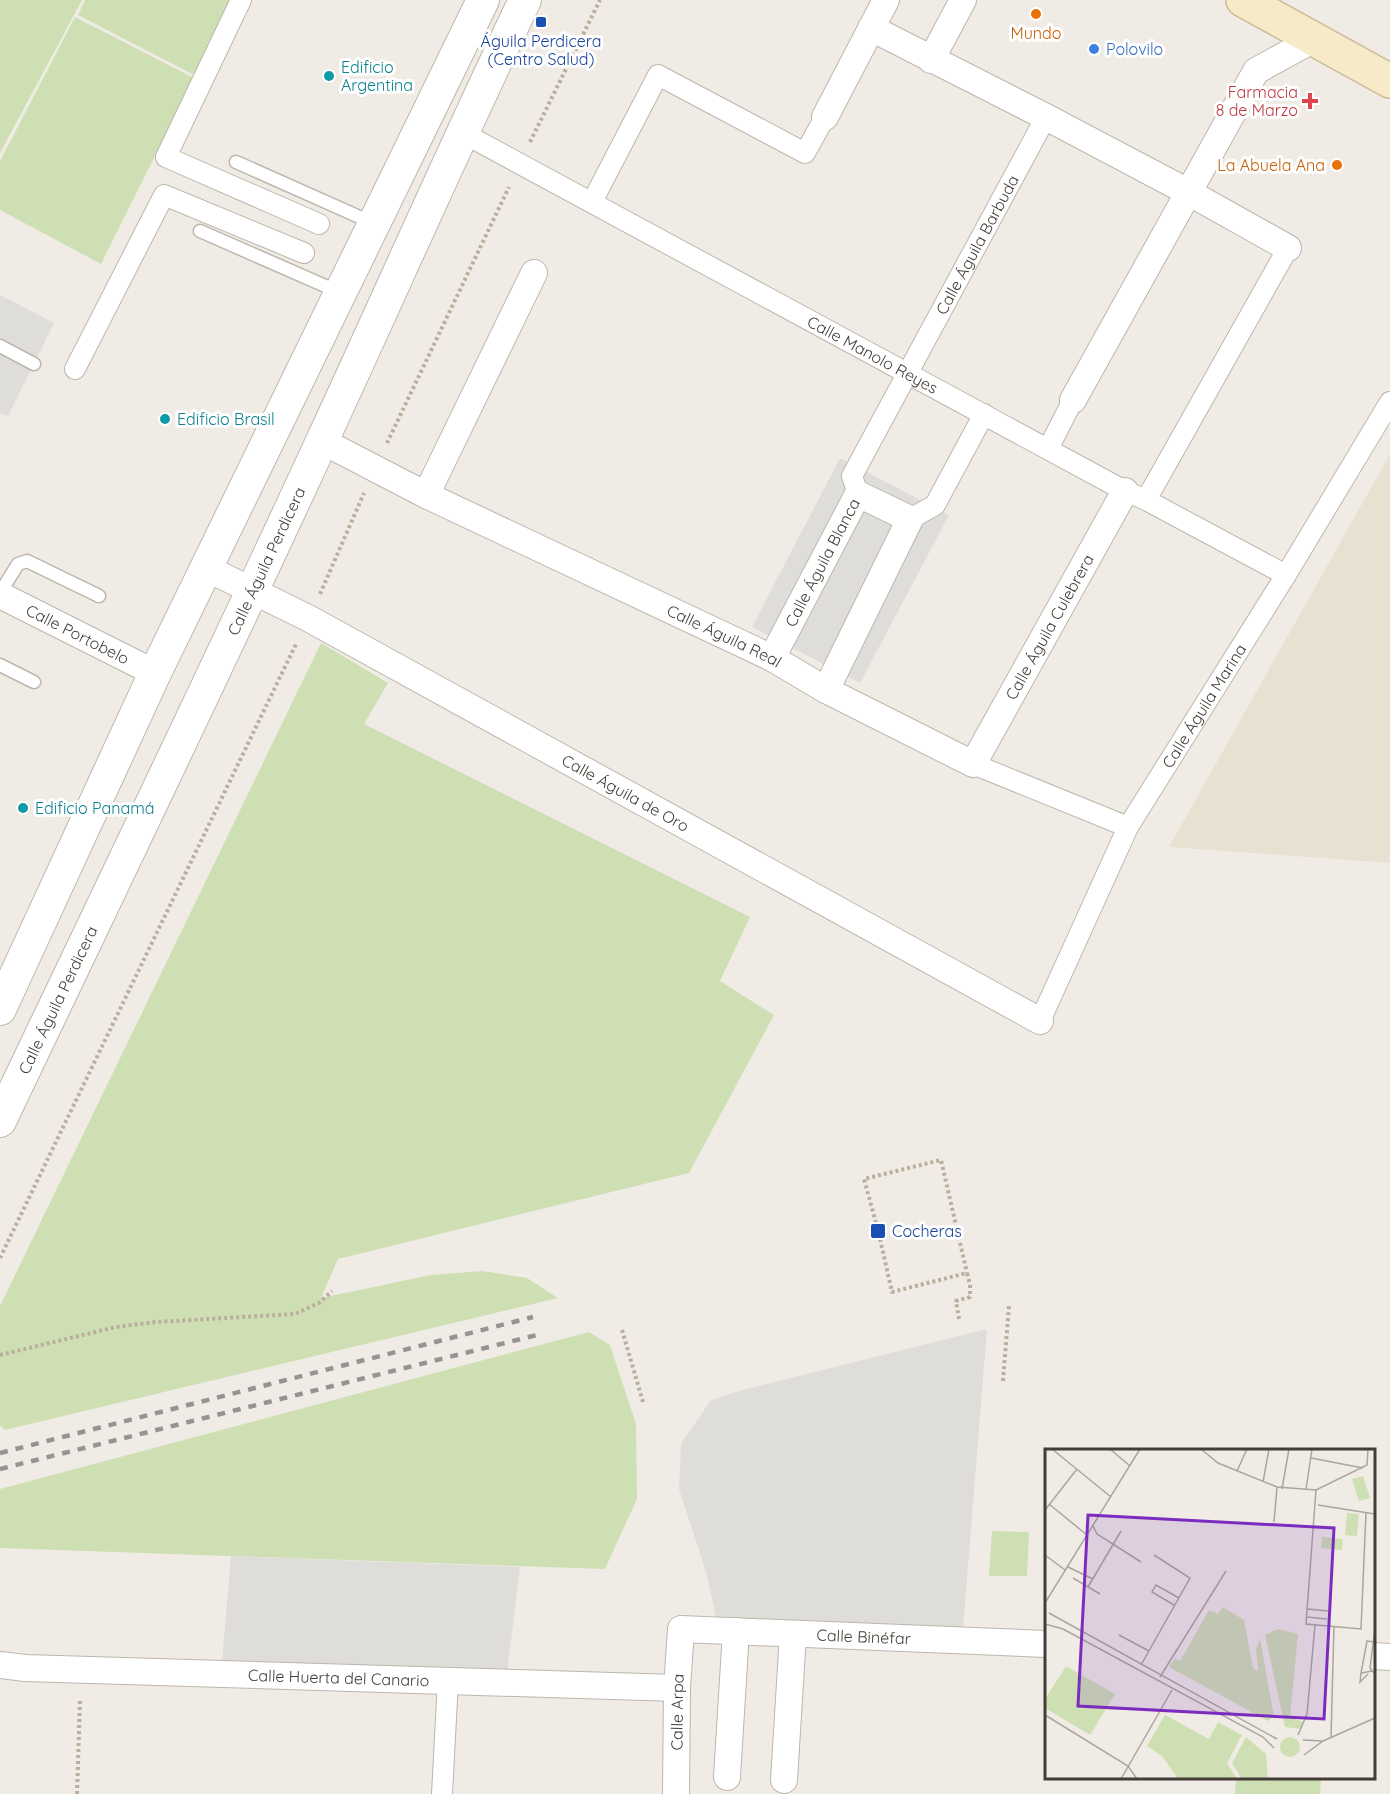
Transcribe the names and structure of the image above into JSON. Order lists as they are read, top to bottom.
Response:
{
  "streets": {
    "street": [
      "Calle Águila Barbuda",
      "Calle Manolo Reyes",
      "Calle Águila Perdicera",
      "Calle Águila Blanca",
      "Calle Águila Culebrera",
      "Calle Portobelo",
      "Calle Águila Real",
      "Calle Águila Marina",
      "Calle Águila de Oro",
      "Calle Binéfar",
      "Calle Huerta del Canario",
      "Calle Arpa"
    ]
  },
  "crossings": [
    ["Calle Águila Barbuda", "Calle Manolo Reyes"],
    ["Calle Águila Barbuda", "Calle Águila Blanca"],
    ["Calle Manolo Reyes", "Calle Águila Perdicera"],
    ["Calle Manolo Reyes", "Calle Águila Culebrera"],
    ["Calle Manolo Reyes", "Calle Águila Marina"],
    ["Calle Águila Perdicera", "Calle Águila Real"],
    ["Calle Águila Perdicera", "Calle Águila de Oro"],
    ["Calle Águila Blanca", "Calle Águila Real"],
    ["Calle Águila Culebrera", "Calle Águila Real"],
    ["Calle Águila Real", "Calle Águila Marina"],
    ["Calle Águila Marina", "Calle Águila de Oro"],
    ["Calle Binéfar", "Calle Arpa"],
    ["Calle Huerta del Canario", "Calle Arpa"]
  ],
  "places": {
    "other": [
      "Mundo",
      "Polovilo",
      "Edificio Argentina",
      "La Abuela Ana",
      "Edificio Brasil",
      "Edificio Panamá"
    ],
    "transit": ["Águila Perdicera (Centro Salud)", "Cocheras"],
    "health": ["Farmacia 8 de Marzo"]
  }
}
